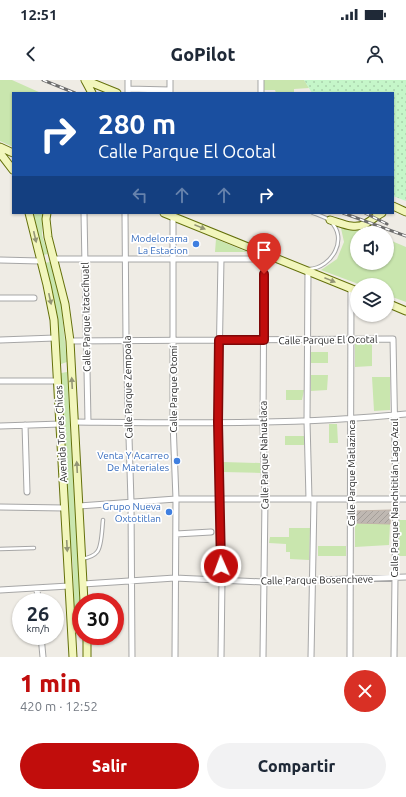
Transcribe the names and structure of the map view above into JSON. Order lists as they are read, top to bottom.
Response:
{
  "streets": {
    "main road": ["Avenida Torres Chicas"],
    "street": [
      "Calle Parque Iztaccíhuatl",
      "Calle Parque El Ocotal",
      "Calle Parque Zempoala",
      "Calle Parque Otomí",
      "Calle Parque Nahuatlaca",
      "Calle Parque Matlazinca",
      "Calle Parque Nanchititlán Lago Azul",
      "Calle Parque Bosencheve"
    ]
  },
  "crossings": [
    ["Calle Parque Iztaccíhuatl", "Calle Parque El Ocotal"],
    ["Calle Parque El Ocotal", "Calle Parque Zempoala"],
    ["Calle Parque El Ocotal", "Calle Parque Otomí"],
    ["Calle Parque El Ocotal", "Avenida Torres Chicas"],
    ["Calle Parque El Ocotal", "Calle Parque Nahuatlaca"],
    ["Calle Parque El Ocotal", "Calle Parque Matlazinca"],
    ["Calle Parque El Ocotal", "Calle Parque Nanchititlán Lago Azul"],
    ["Calle Parque Zempoala", "Calle Parque Bosencheve"],
    ["Calle Parque Otomí", "Calle Parque Bosencheve"],
    ["Avenida Torres Chicas", "Calle Parque Bosencheve"],
    ["Calle Parque Nahuatlaca", "Calle Parque Bosencheve"],
    ["Calle Parque Matlazinca", "Calle Parque Bosencheve"],
    ["Calle Parque Nanchititlán Lago Azul", "Calle Parque Bosencheve"]
  ],
  "places": ["Modelorama La Estacion", "Venta Y Acarreo De Materiales", "Grupo Nueva Oxtotitlan"],
  "page": {
    "status": "12:51",
    "header": "GoPilot",
    "turn": ["280 m", "Calle Parque El Ocotal"],
    "speed": "26 km/h",
    "limit": "30",
    "heading": ["1 min", "420 m · 12:52"],
    "buttons": ["Salir", "Compartir"]
  }
}
